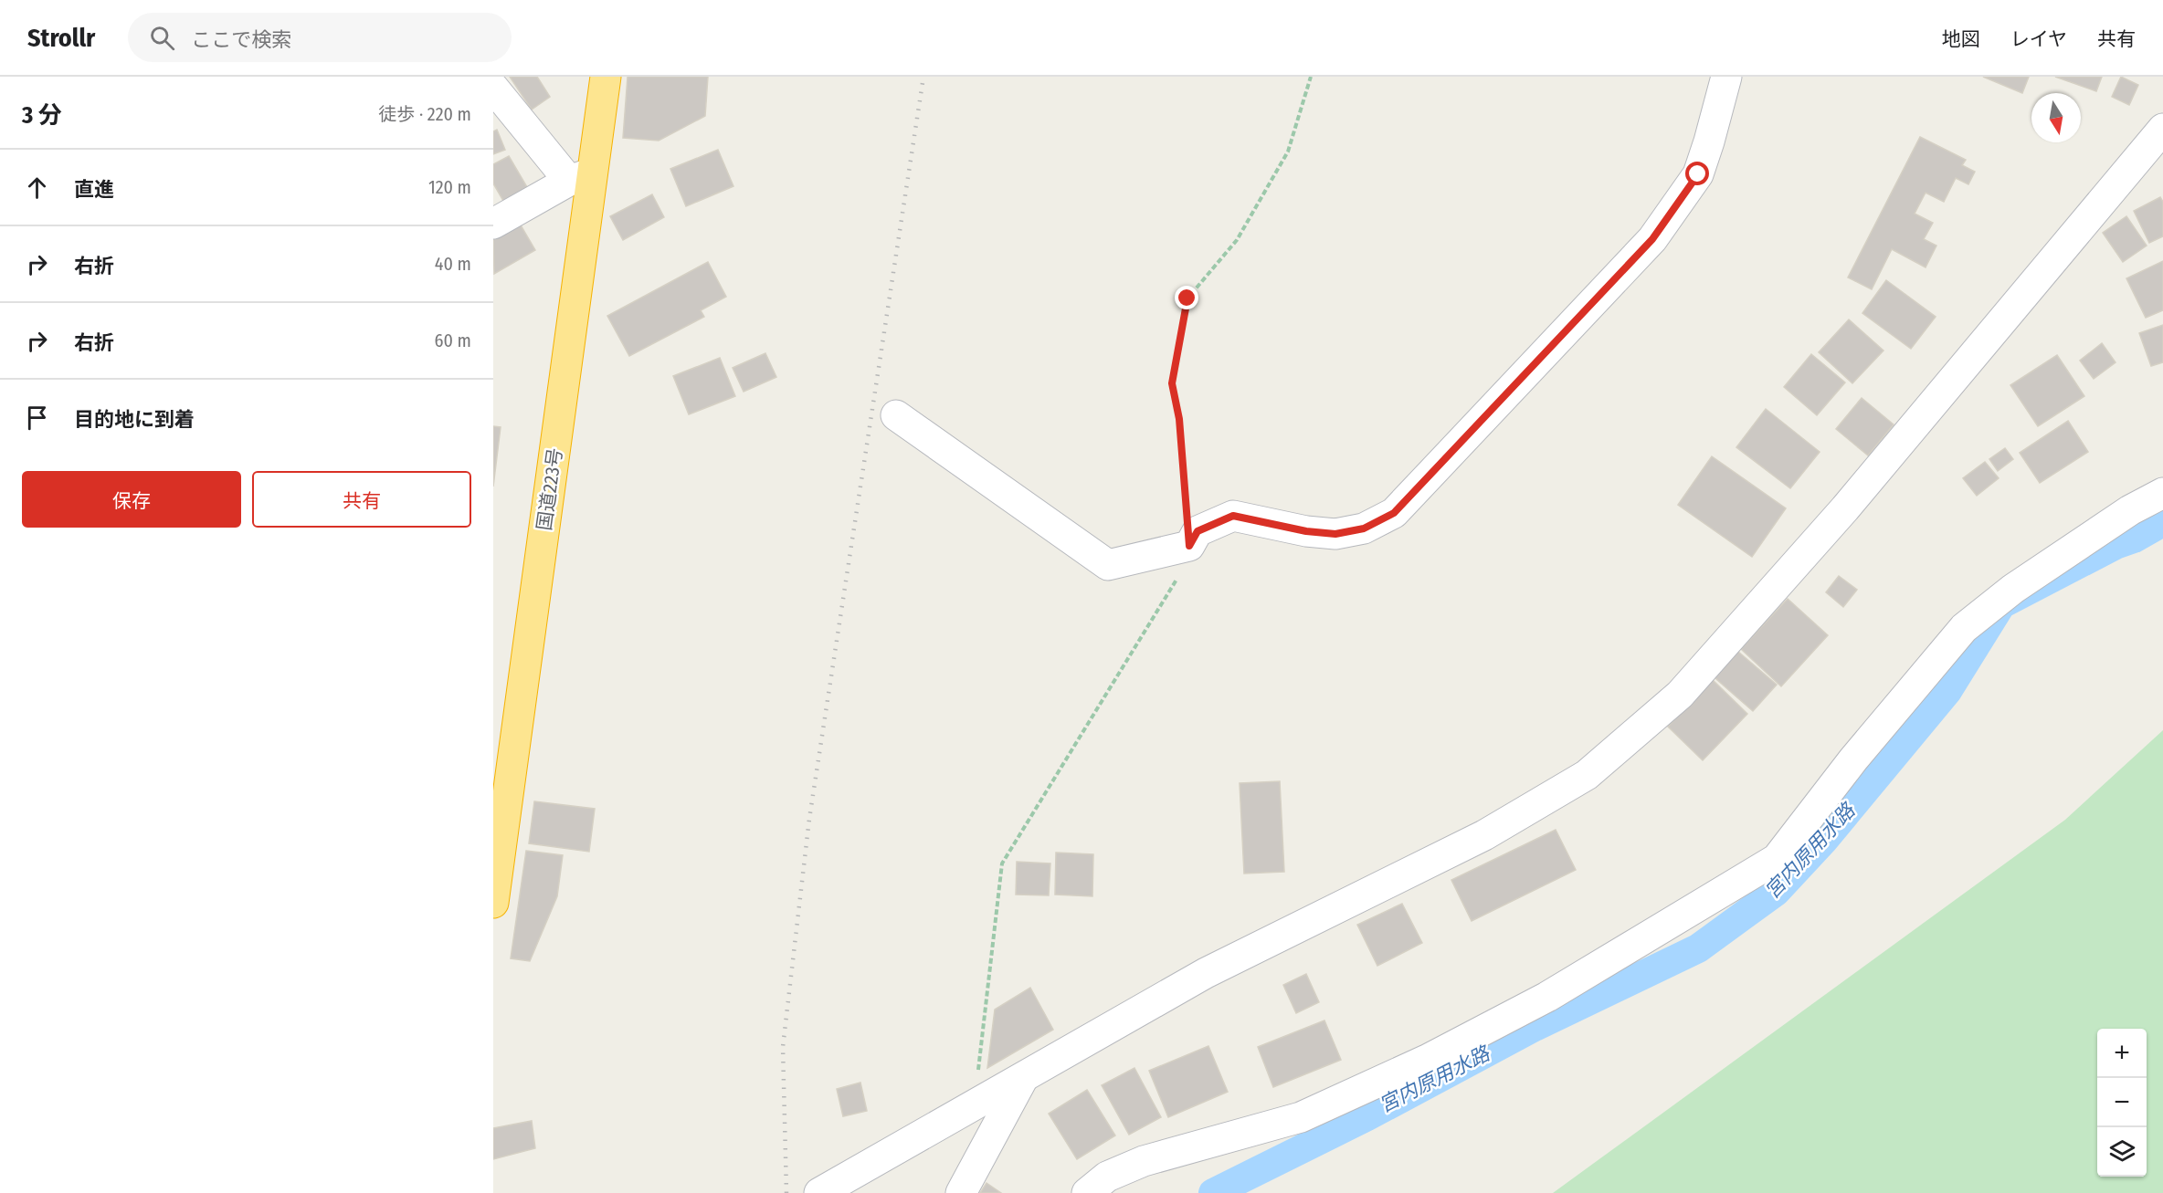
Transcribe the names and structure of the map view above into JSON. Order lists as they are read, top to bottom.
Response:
{
  "streets": {
    "highway": ["国道223号"]
  },
  "water": ["宮内原用水路"],
  "north": "bottom",
  "page": {
    "header": "Strollr",
    "search": "ここで検索",
    "nav": ["地図", "レイヤ", "共有"],
    "heading": ["3 分", "徒歩 · 220 m"],
    "list": [
      ["直進", "120 m"],
      ["右折", "40 m"],
      ["右折", "60 m"],
      "目的地に到着"
    ],
    "buttons": ["保存", "共有"],
    "map_buttons": ["+", "−"]
  }
}
